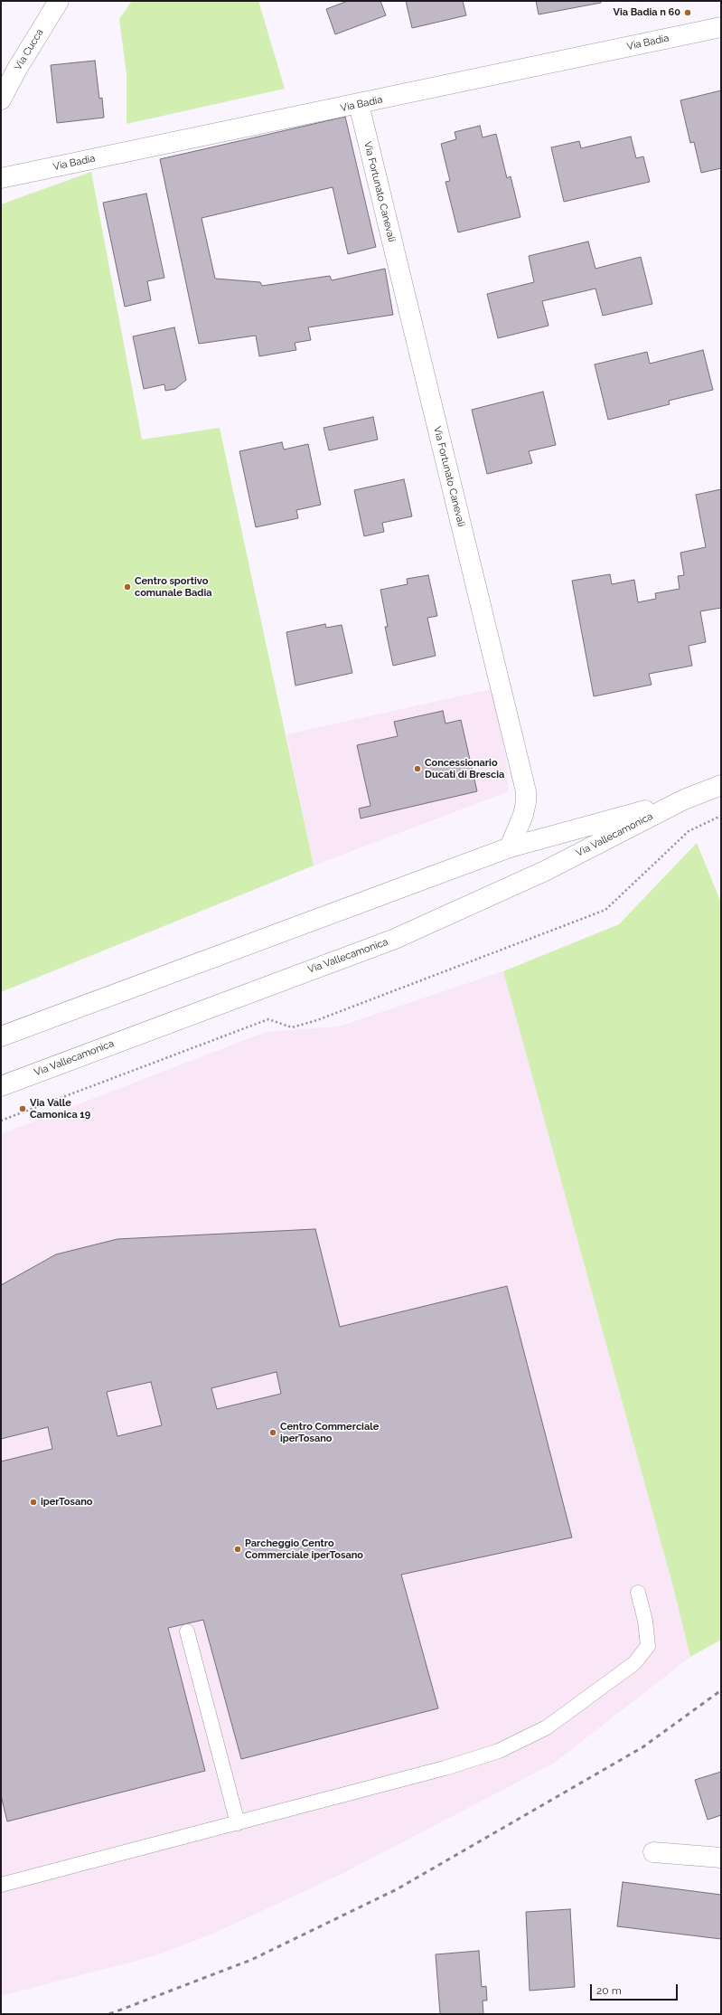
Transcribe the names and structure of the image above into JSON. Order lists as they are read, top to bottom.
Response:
{
  "streets": {
    "street": [
      "Via Badia",
      "Via Cucca",
      "Via Fortunato Canevali",
      "Via Vallecamonica"
    ]
  },
  "crossings": [
    ["Via Badia", "Via Fortunato Canevali"],
    ["Via Fortunato Canevali", "Via Vallecamonica"]
  ],
  "places": [
    "Via Badia n 60",
    "Centro sportivo comunale Badia",
    "Concessionario Ducati di Brescia",
    "Via Valle Camonica 19",
    "Centro Commerciale iperTosano",
    "iperTosano",
    "Parcheggio Centro Commerciale iperTosano"
  ],
  "scale_bar": "20 m"
}
